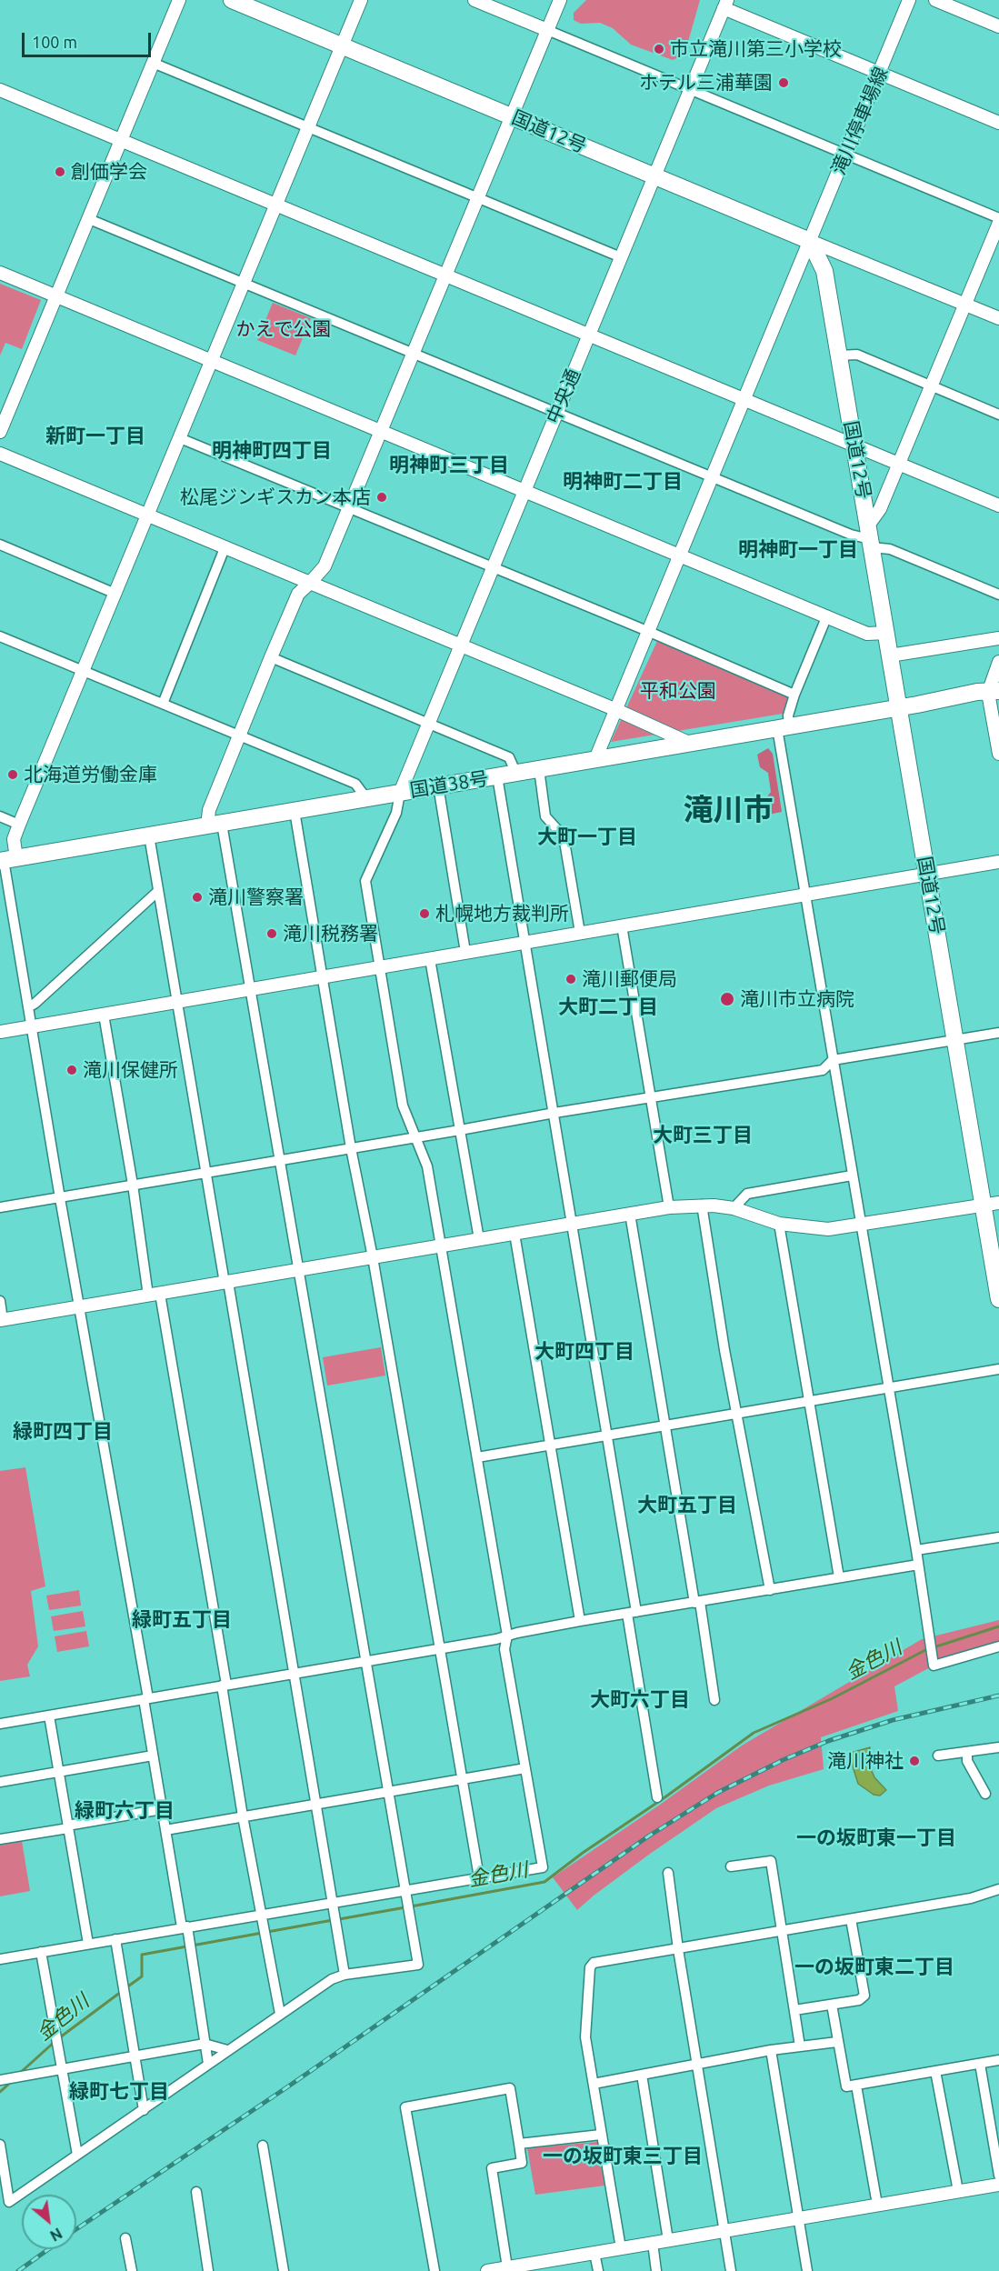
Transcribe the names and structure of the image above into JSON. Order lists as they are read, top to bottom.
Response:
{
  "streets": {
    "highway": ["国道12号", "国道38号"],
    "street": ["滝川停車場線", "中央通"]
  },
  "crossings": [
    ["滝川停車場線", "国道12号"],
    ["滝川停車場線", "国道38号"],
    ["国道12号", "中央通"],
    ["国道12号", "国道38号"],
    ["中央通", "国道38号"]
  ],
  "districts": [
    "新町一丁目",
    "明神町四丁目",
    "明神町三丁目",
    "明神町二丁目",
    "明神町一丁目",
    "滝川市",
    "大町一丁目",
    "大町二丁目",
    "大町三丁目",
    "大町四丁目",
    "緑町四丁目",
    "大町五丁目",
    "緑町五丁目",
    "大町六丁目",
    "緑町六丁目",
    "一の坂町東一丁目",
    "一の坂町東二丁目",
    "緑町七丁目",
    "一の坂町東三丁目"
  ],
  "water": ["金色川"],
  "parks": ["かえで公園", "平和公園"],
  "places": [
    "市立滝川第三小学校",
    "ホテル三浦華園",
    "創価学会",
    "松尾ジンギスカン本店",
    "北海道労働金庫",
    "滝川警察署",
    "札幌地方裁判所",
    "滝川税務署",
    "滝川郵便局",
    "滝川市立病院",
    "滝川保健所",
    "滝川神社"
  ],
  "scale_bar": "100 m",
  "north": "bottom right"
}
